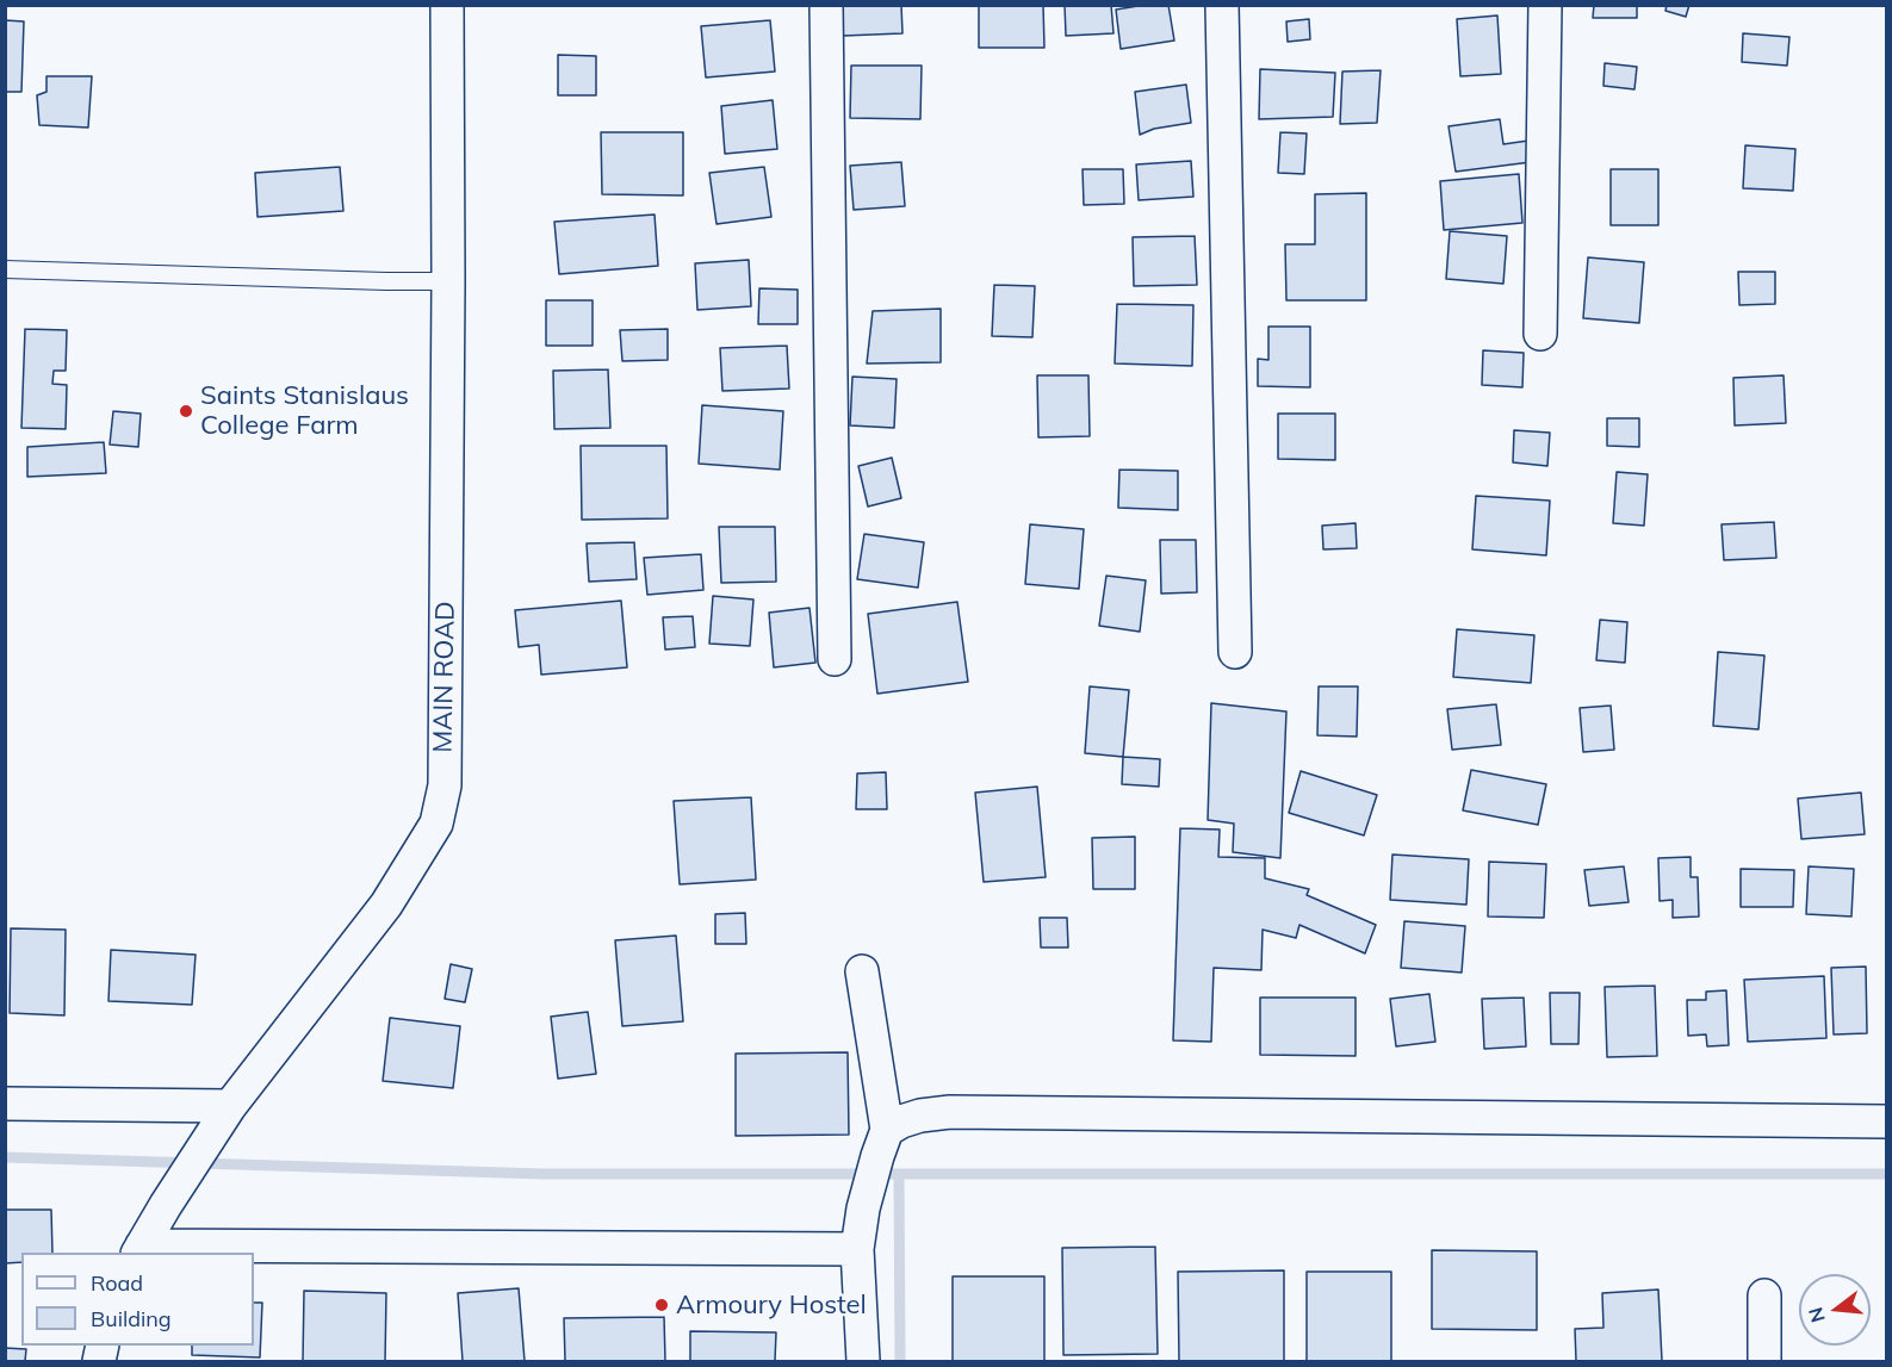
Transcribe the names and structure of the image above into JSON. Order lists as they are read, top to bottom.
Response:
{
  "streets": {
    "street": ["MAIN ROAD"]
  },
  "places": ["Saints Stanislaus College Farm", "Armoury Hostel"],
  "legend": ["Road", "Building"],
  "north": "left"
}
